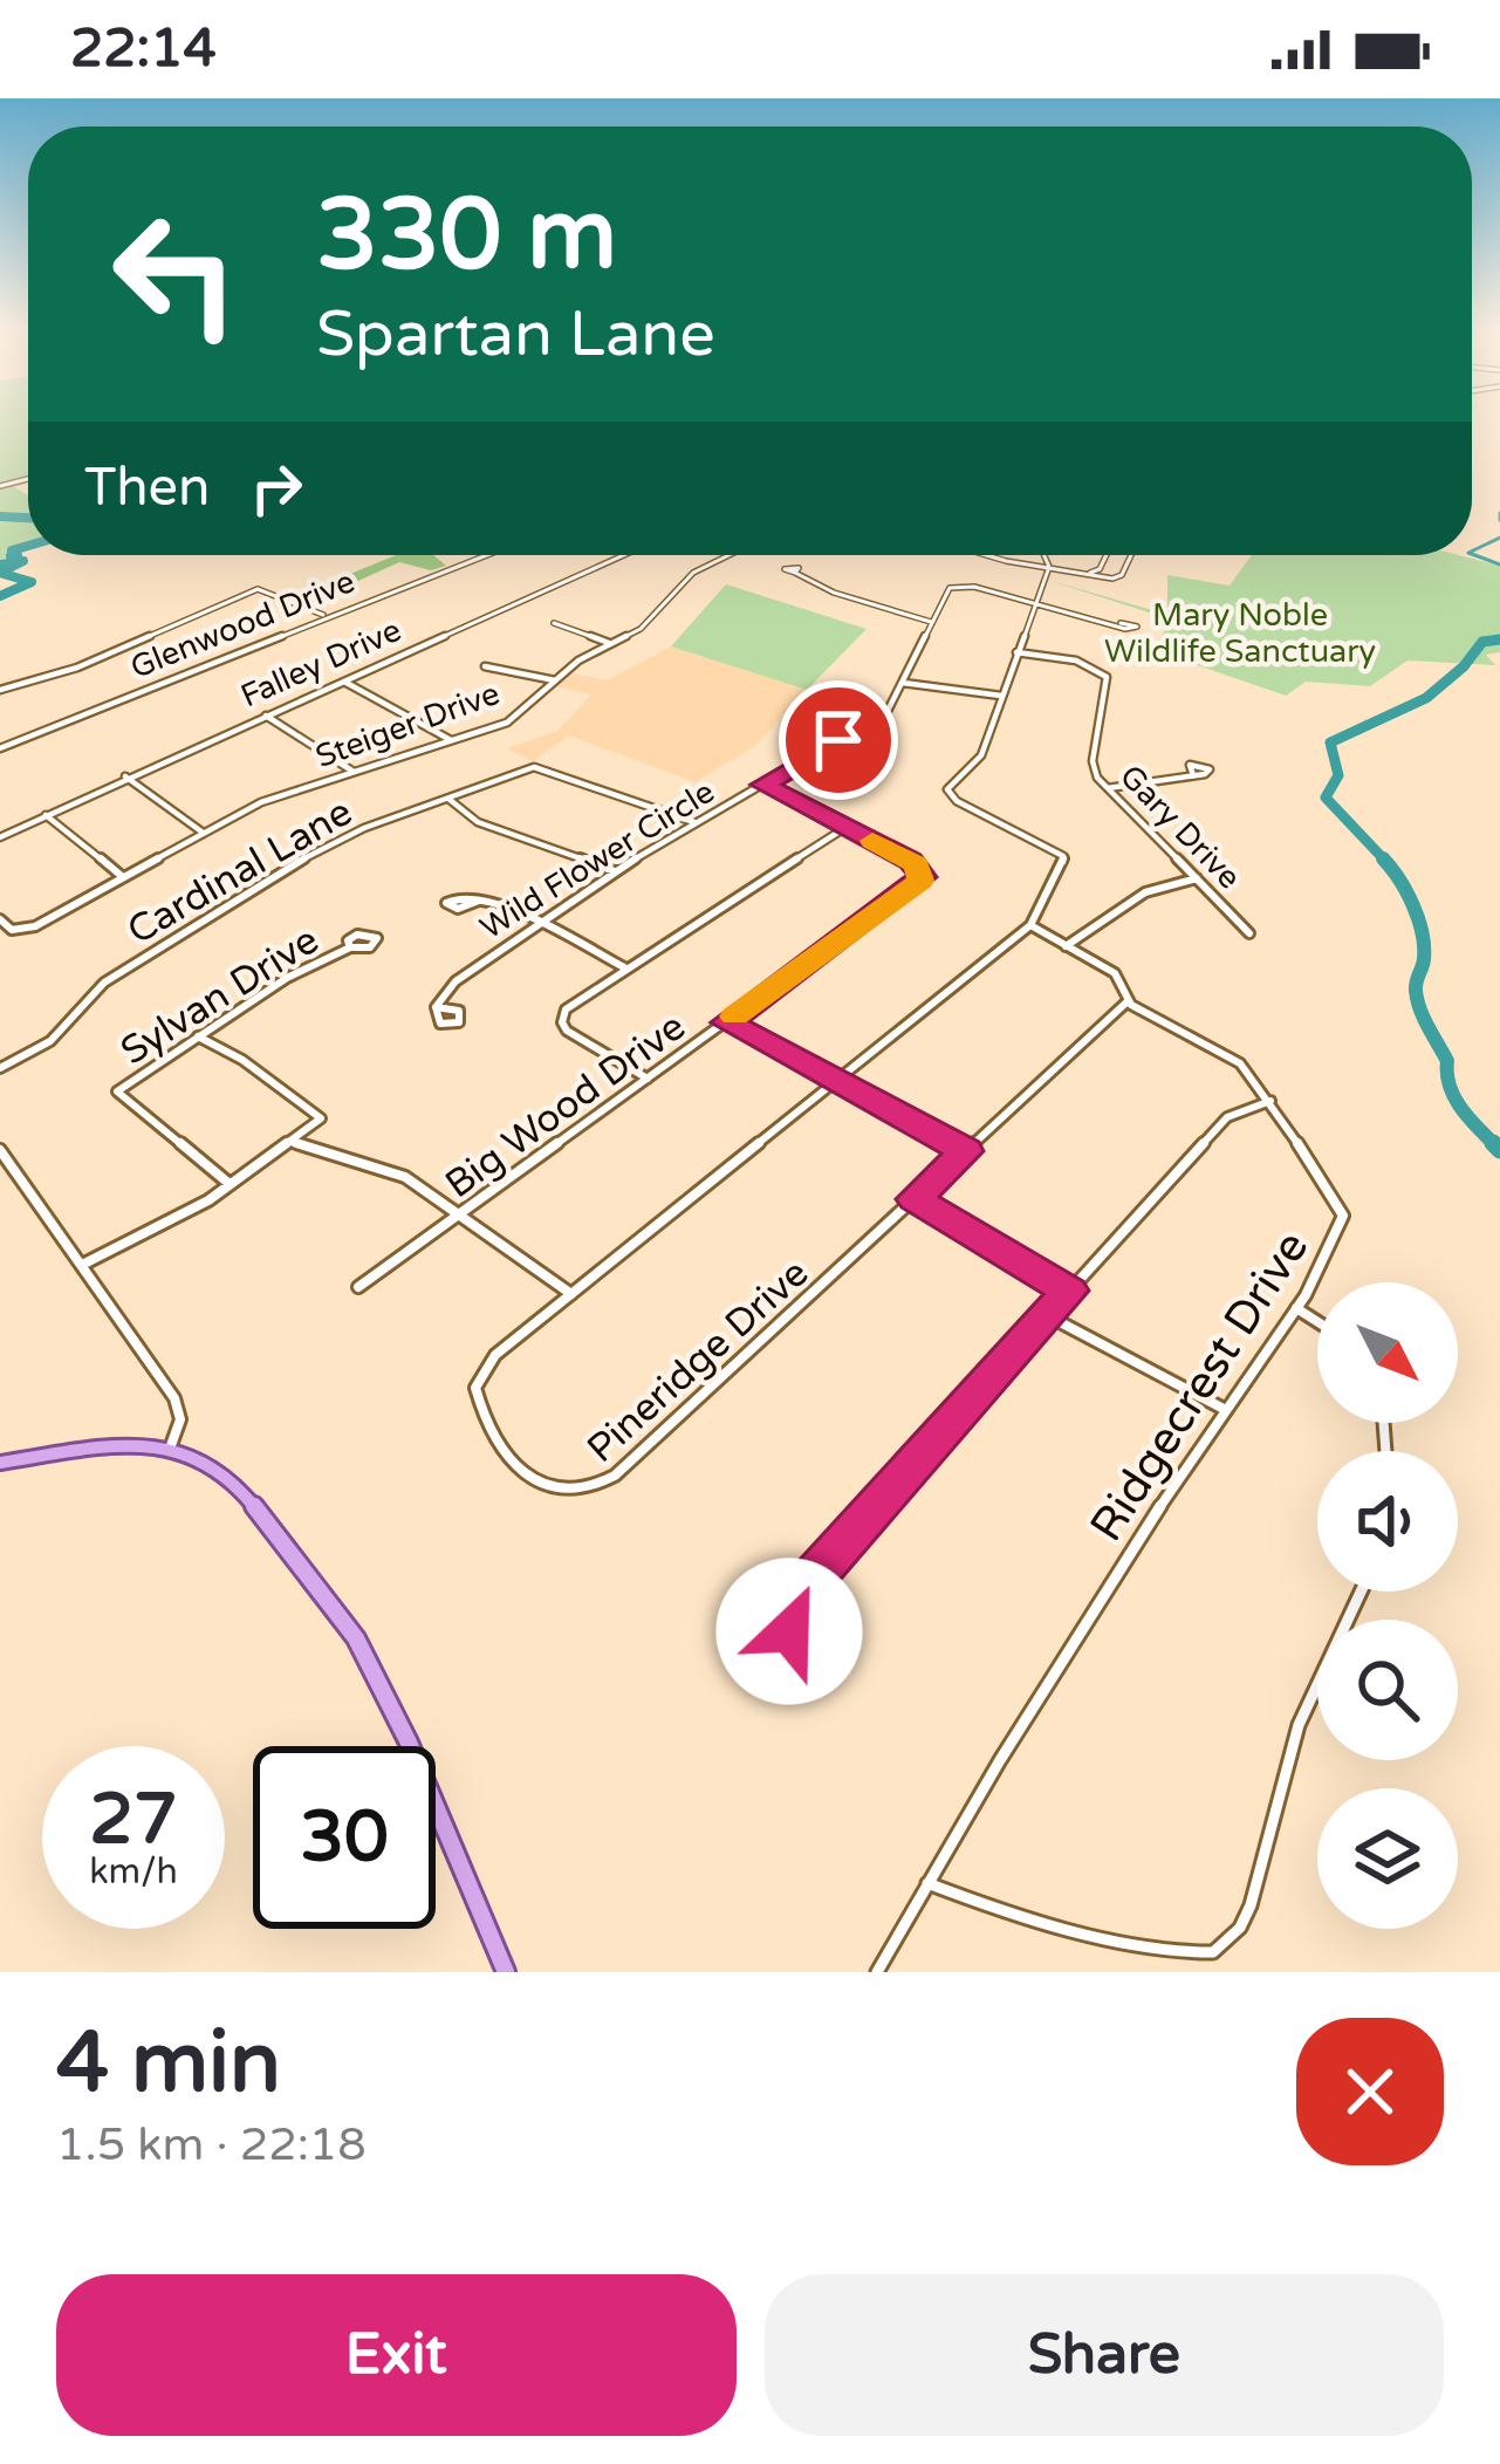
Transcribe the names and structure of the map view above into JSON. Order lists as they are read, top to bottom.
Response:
{
  "streets": {
    "street": [
      "Glenwood Drive",
      "Falley Drive",
      "Steiger Drive",
      "Gary Drive",
      "Wild Flower Circle",
      "Cardinal Lane",
      "Sylvan Drive",
      "Big Wood Drive",
      "Pineridge Drive",
      "Ridgecrest Drive"
    ]
  },
  "crossings": [
    ["Wild Flower Circle", "Cardinal Lane"],
    ["Wild Flower Circle", "Big Wood Drive"],
    ["Pineridge Drive", "Ridgecrest Drive"]
  ],
  "parks": ["Mary Noble Wildlife Sanctuary"],
  "north": "bottom right",
  "page": {
    "status": "22:14",
    "turn": ["330 m", "Spartan Lane"],
    "then": "Then",
    "speed": "27 km/h",
    "limit": "30",
    "heading": ["4 min", "1.5 km · 22:18"],
    "buttons": ["Exit", "Share"]
  }
}
